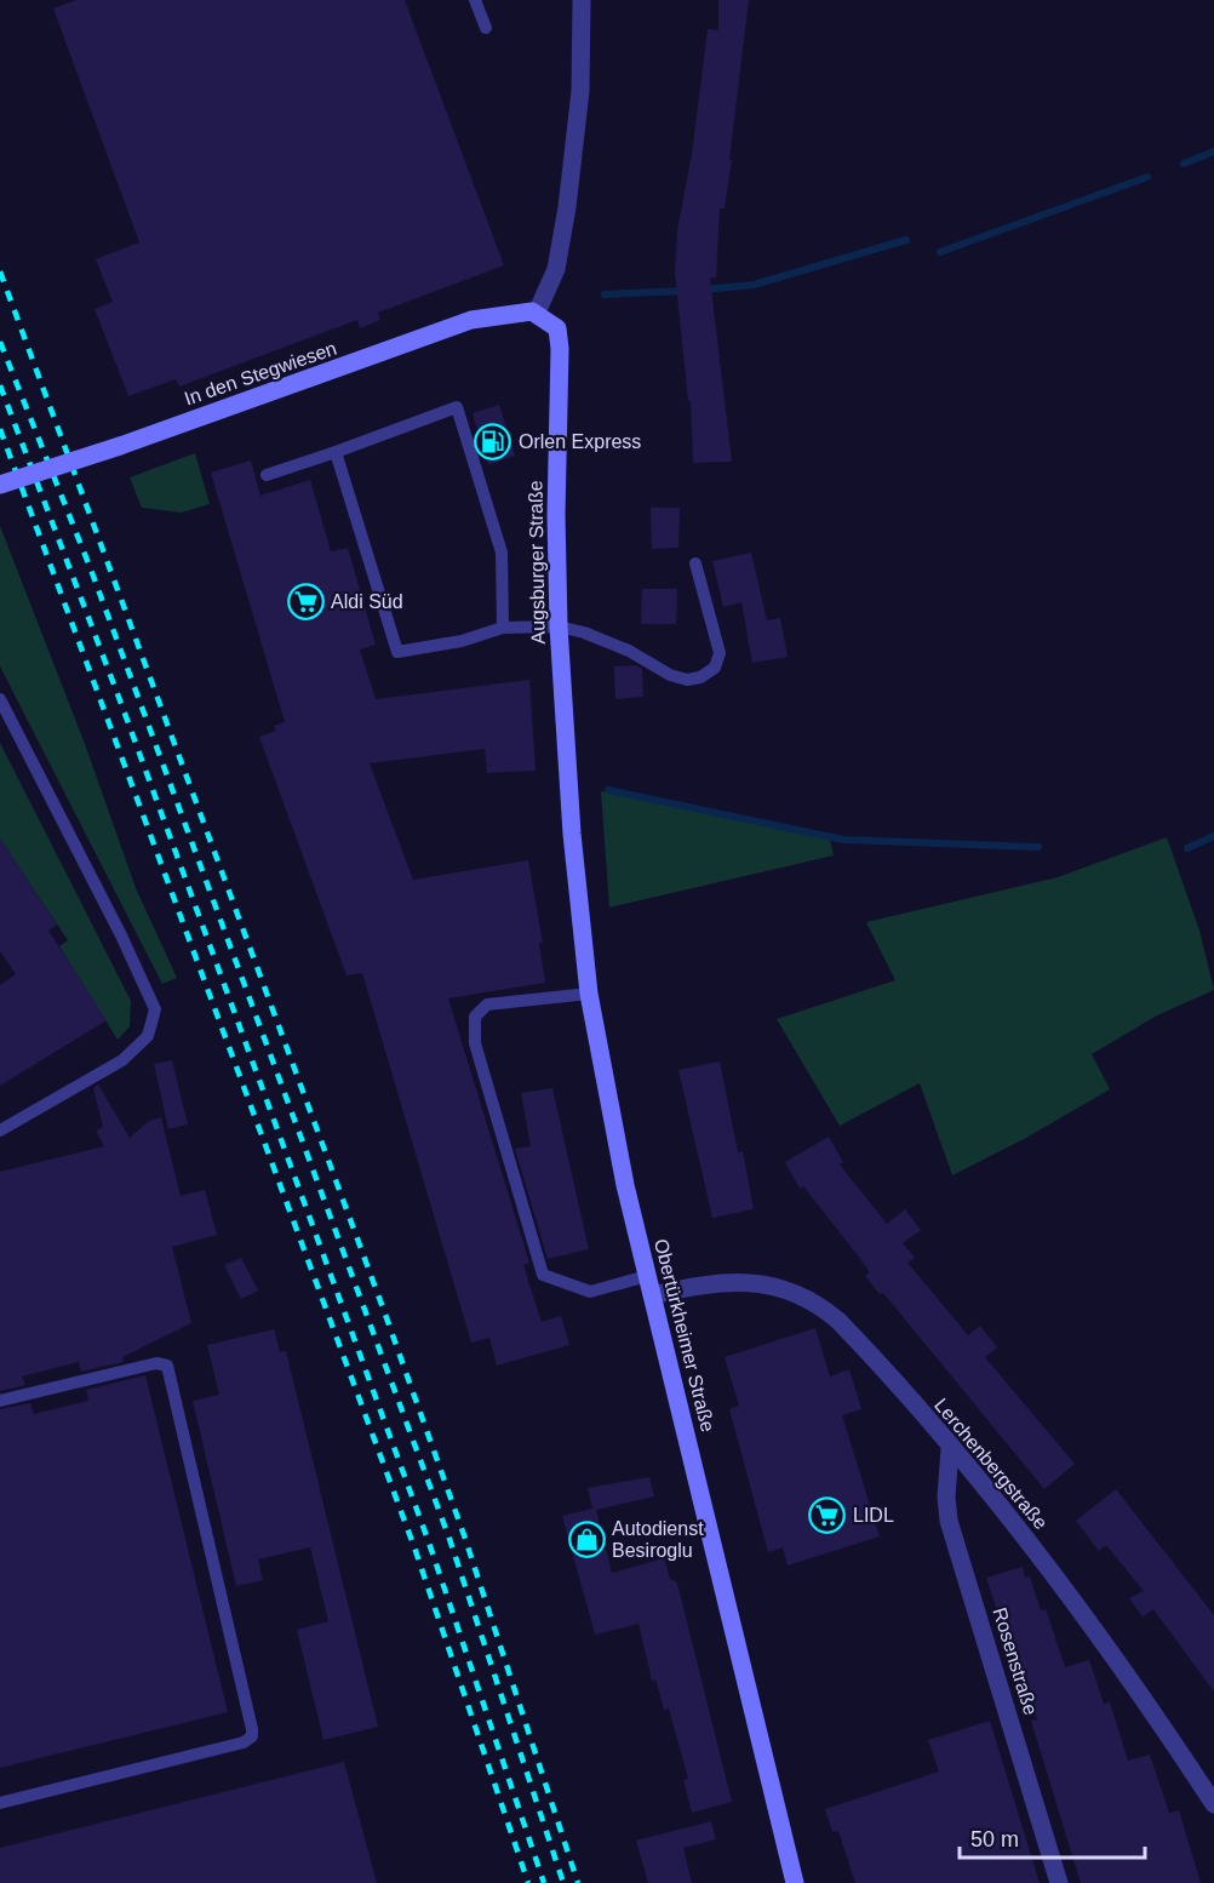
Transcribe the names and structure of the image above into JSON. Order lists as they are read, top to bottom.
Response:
{
  "streets": {
    "main road": ["In den Stegwiesen", "Augsburger Straße", "Obertürkheimer Straße"],
    "street": ["Lerchenbergstraße", "Rosenstraße"]
  },
  "crossings": [
    ["In den Stegwiesen", "Augsburger Straße"],
    ["Augsburger Straße", "Obertürkheimer Straße"],
    ["Obertürkheimer Straße", "Lerchenbergstraße"],
    ["Lerchenbergstraße", "Rosenstraße"]
  ],
  "places": {
    "fuel station": ["Orlen Express"],
    "supermarket": ["Aldi Süd", "LIDL"],
    "shop": ["Autodienst Besiroglu"]
  },
  "scale_bar": "50 m"
}
